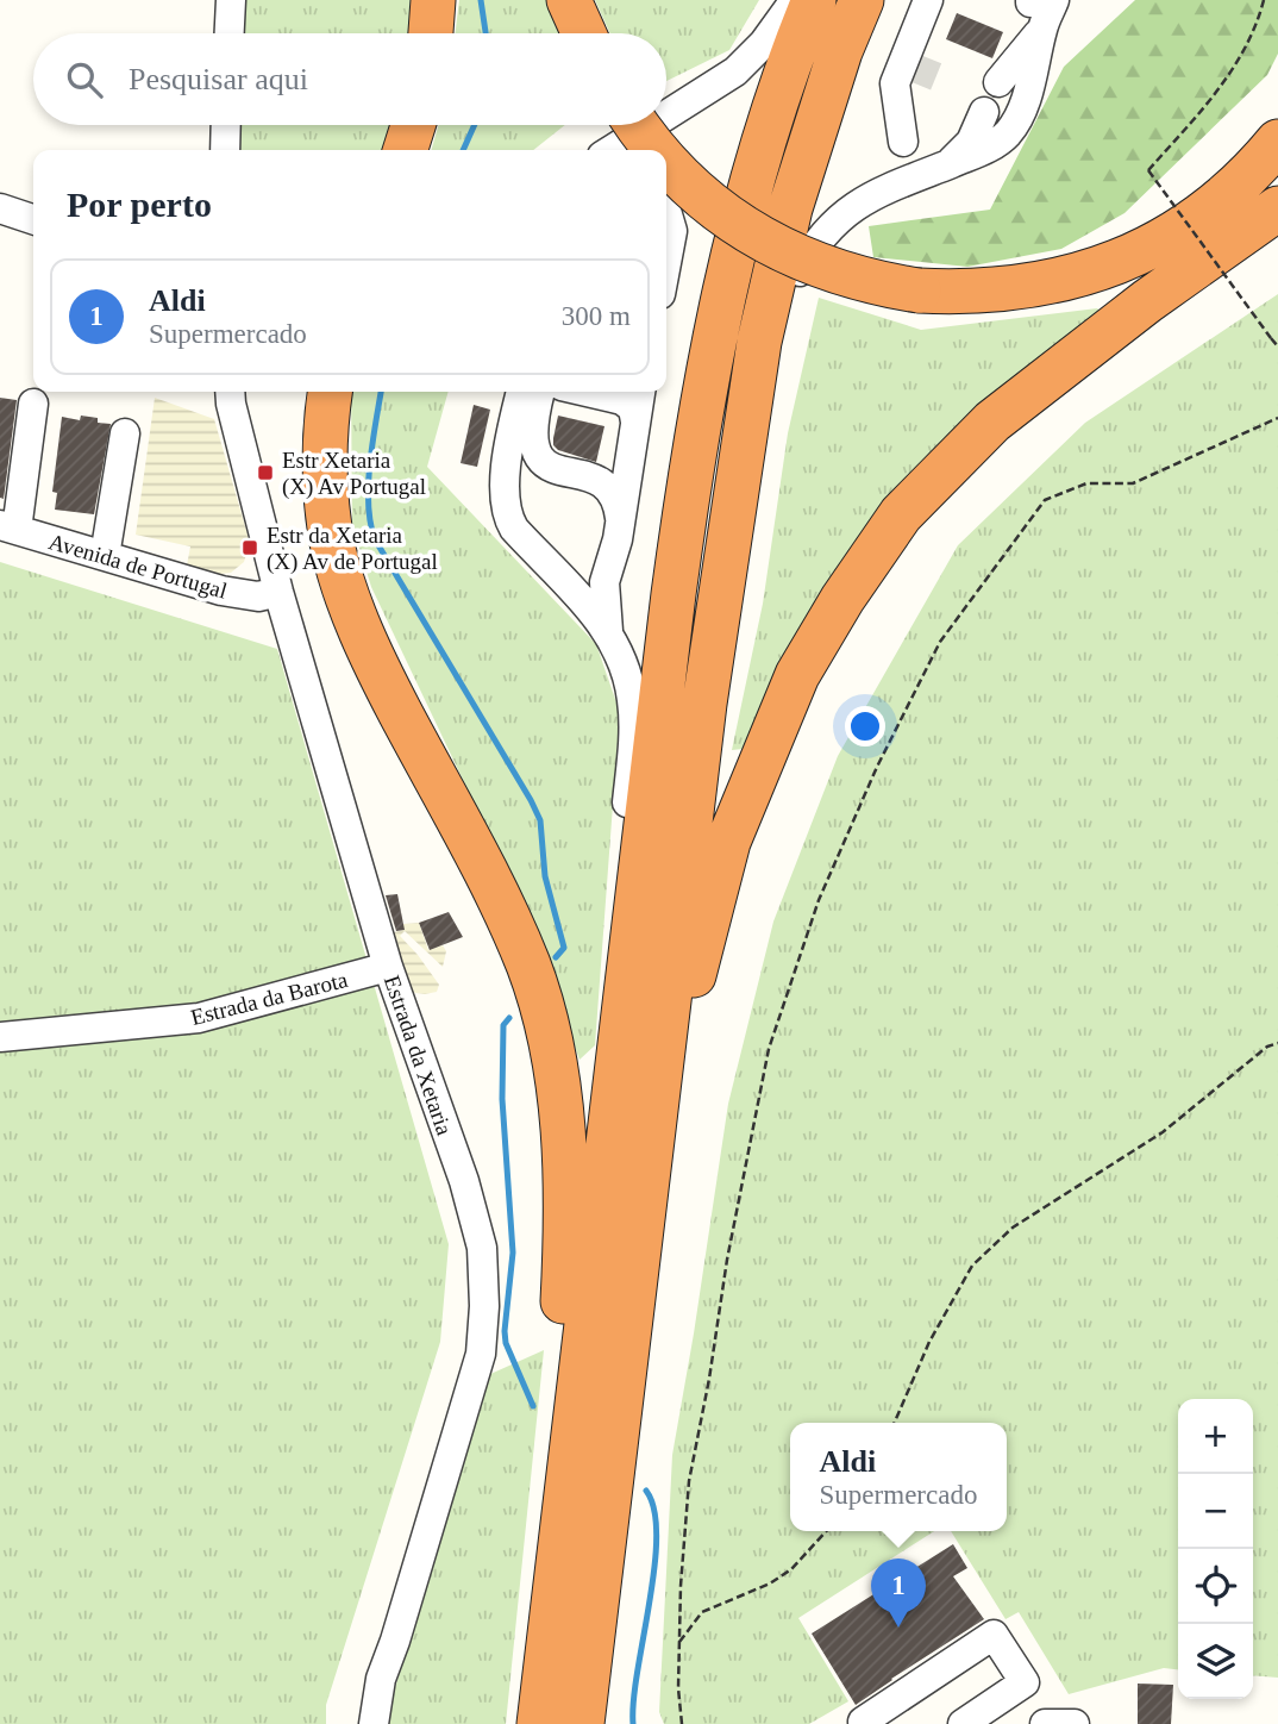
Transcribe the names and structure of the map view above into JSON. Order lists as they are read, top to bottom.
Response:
{
  "streets": {
    "street": ["Avenida de Portugal", "Estrada da Barota", "Estrada da Xetaria"]
  },
  "crossings": [
    ["Avenida de Portugal", "Estrada da Xetaria"],
    ["Estrada da Barota", "Estrada da Xetaria"]
  ],
  "places": {
    "transit": ["Estr Xetaria (X) Av Portugal", "Estr da Xetaria (X) Av de Portugal"]
  },
  "page": {
    "search": "Pesquisar aqui",
    "heading": "Por perto",
    "list": [
      {
        "mark": "1",
        "name": "Aldi",
        "note": "Supermercado",
        "value": "300 m"
      }
    ],
    "map_buttons": ["+", "−"],
    "popup": ["Aldi", "Supermercado"],
    "pins": "1"
  }
}
